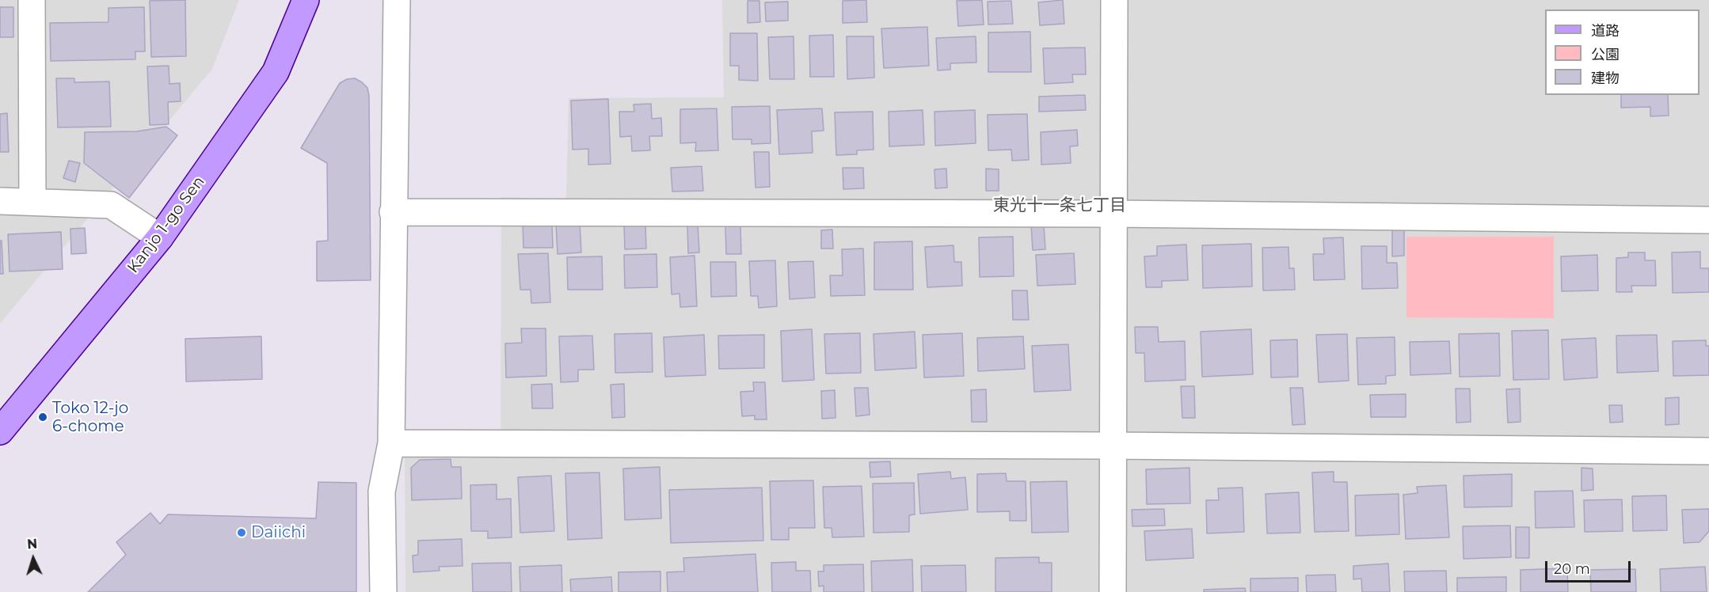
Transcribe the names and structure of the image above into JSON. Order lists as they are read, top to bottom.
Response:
{
  "streets": {
    "main road": ["Kanjo 1-go Sen"]
  },
  "districts": ["東光十一条七丁目"],
  "places": ["Toko 12-jo 6-chome", "Daiichi"],
  "legend": ["道路", "公園", "建物"],
  "scale_bar": "20 m",
  "north": "top"
}
